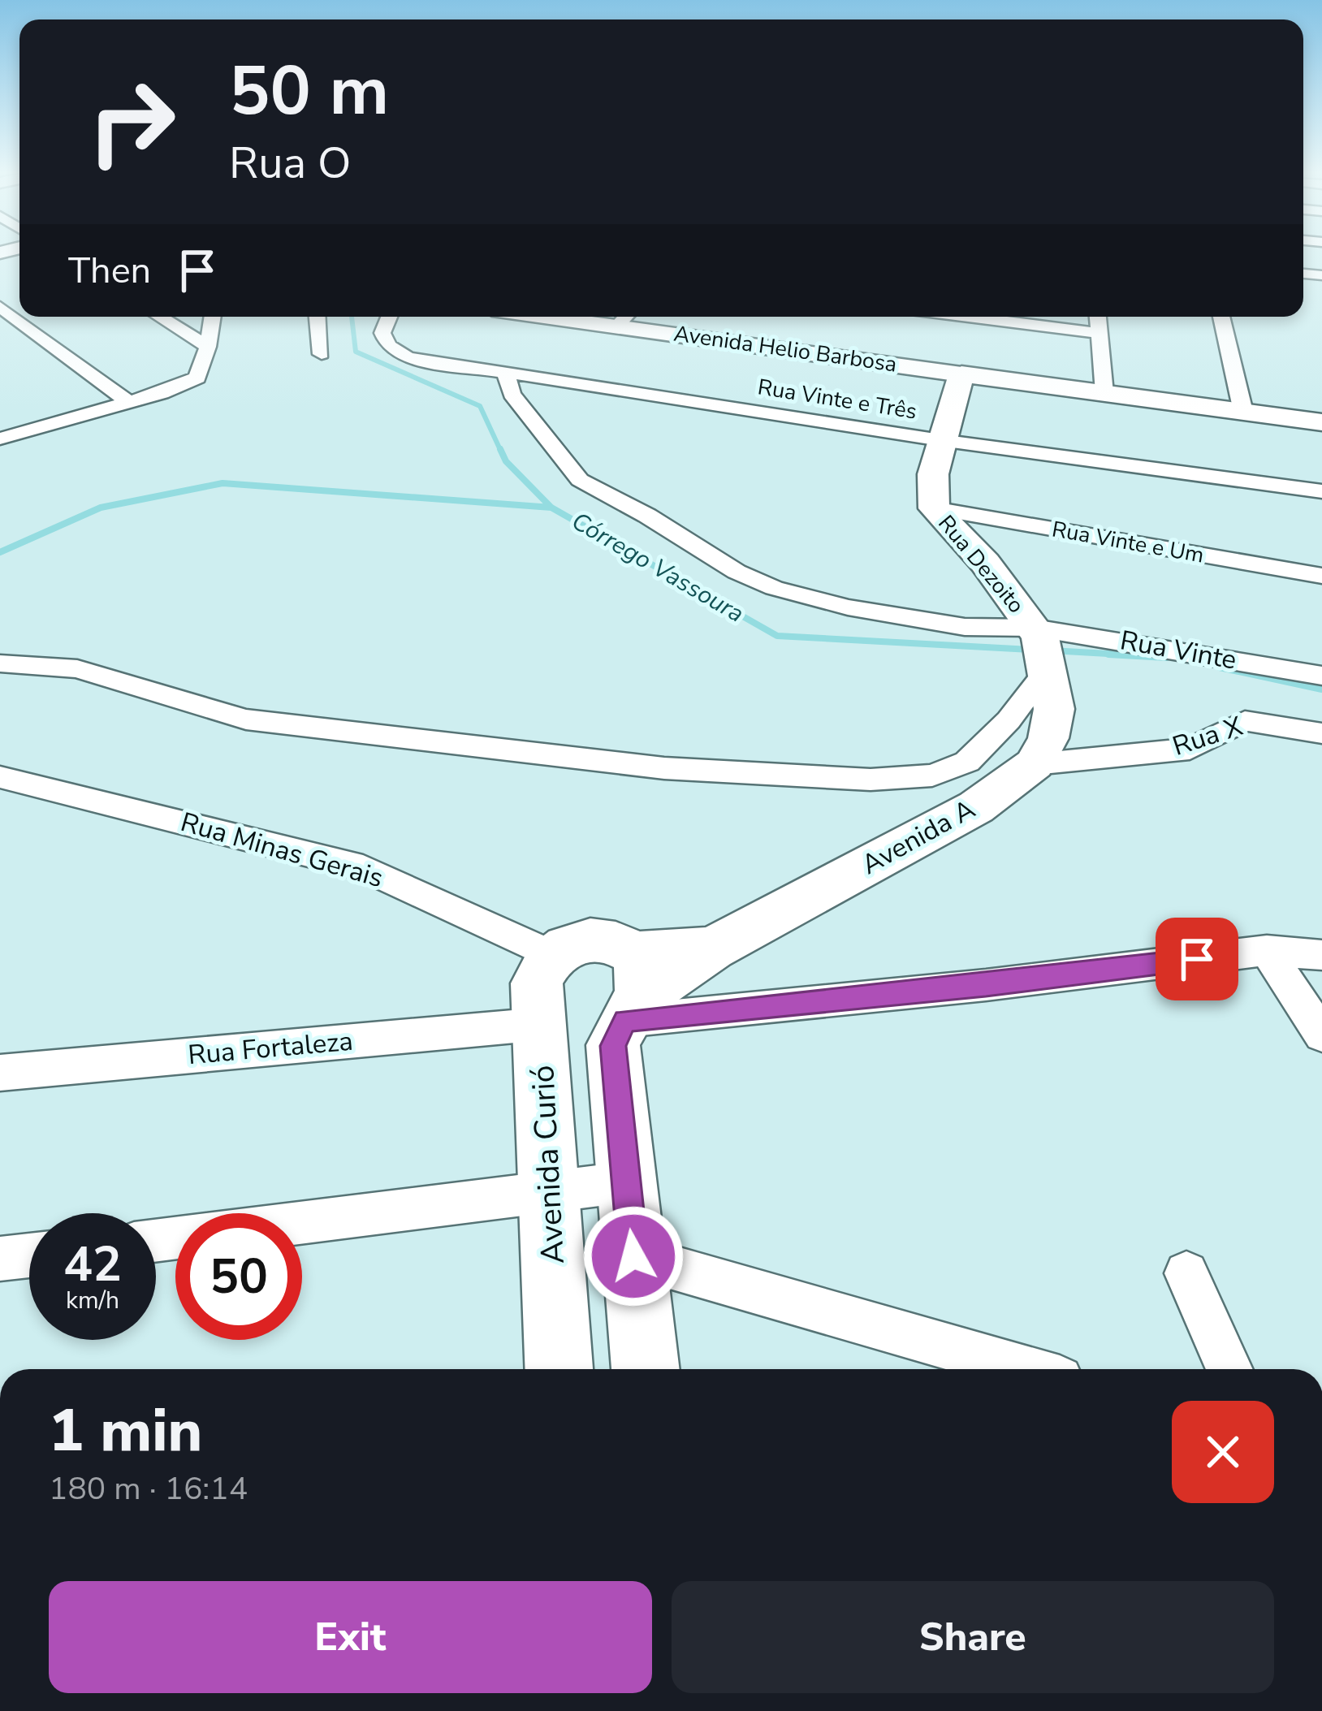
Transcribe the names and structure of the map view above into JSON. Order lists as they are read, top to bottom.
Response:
{
  "streets": {
    "main road": ["Rua Dezoito", "Avenida A", "Avenida Curió"],
    "street": [
      "Avenida Helio Barbosa",
      "Rua Vinte e Três",
      "Rua Vinte e Um",
      "Rua Vinte",
      "Rua X",
      "Rua Minas Gerais",
      "Rua Fortaleza"
    ]
  },
  "crossings": [
    ["Avenida Helio Barbosa", "Rua Dezoito"],
    ["Rua Vinte e Três", "Rua Dezoito"],
    ["Rua Vinte e Três", "Rua Vinte"],
    ["Rua Vinte e Um", "Rua Dezoito"],
    ["Rua Dezoito", "Rua Vinte"],
    ["Rua X", "Avenida A"],
    ["Rua Minas Gerais", "Avenida Curió"],
    ["Rua Fortaleza", "Avenida Curió"]
  ],
  "water": ["Córrego Vassoura"],
  "page": {
    "turn": ["50 m", "Rua O"],
    "then": "Then",
    "speed": "42 km/h",
    "limit": "50",
    "heading": ["1 min", "180 m · 16:14"],
    "buttons": ["Exit", "Share"]
  }
}
